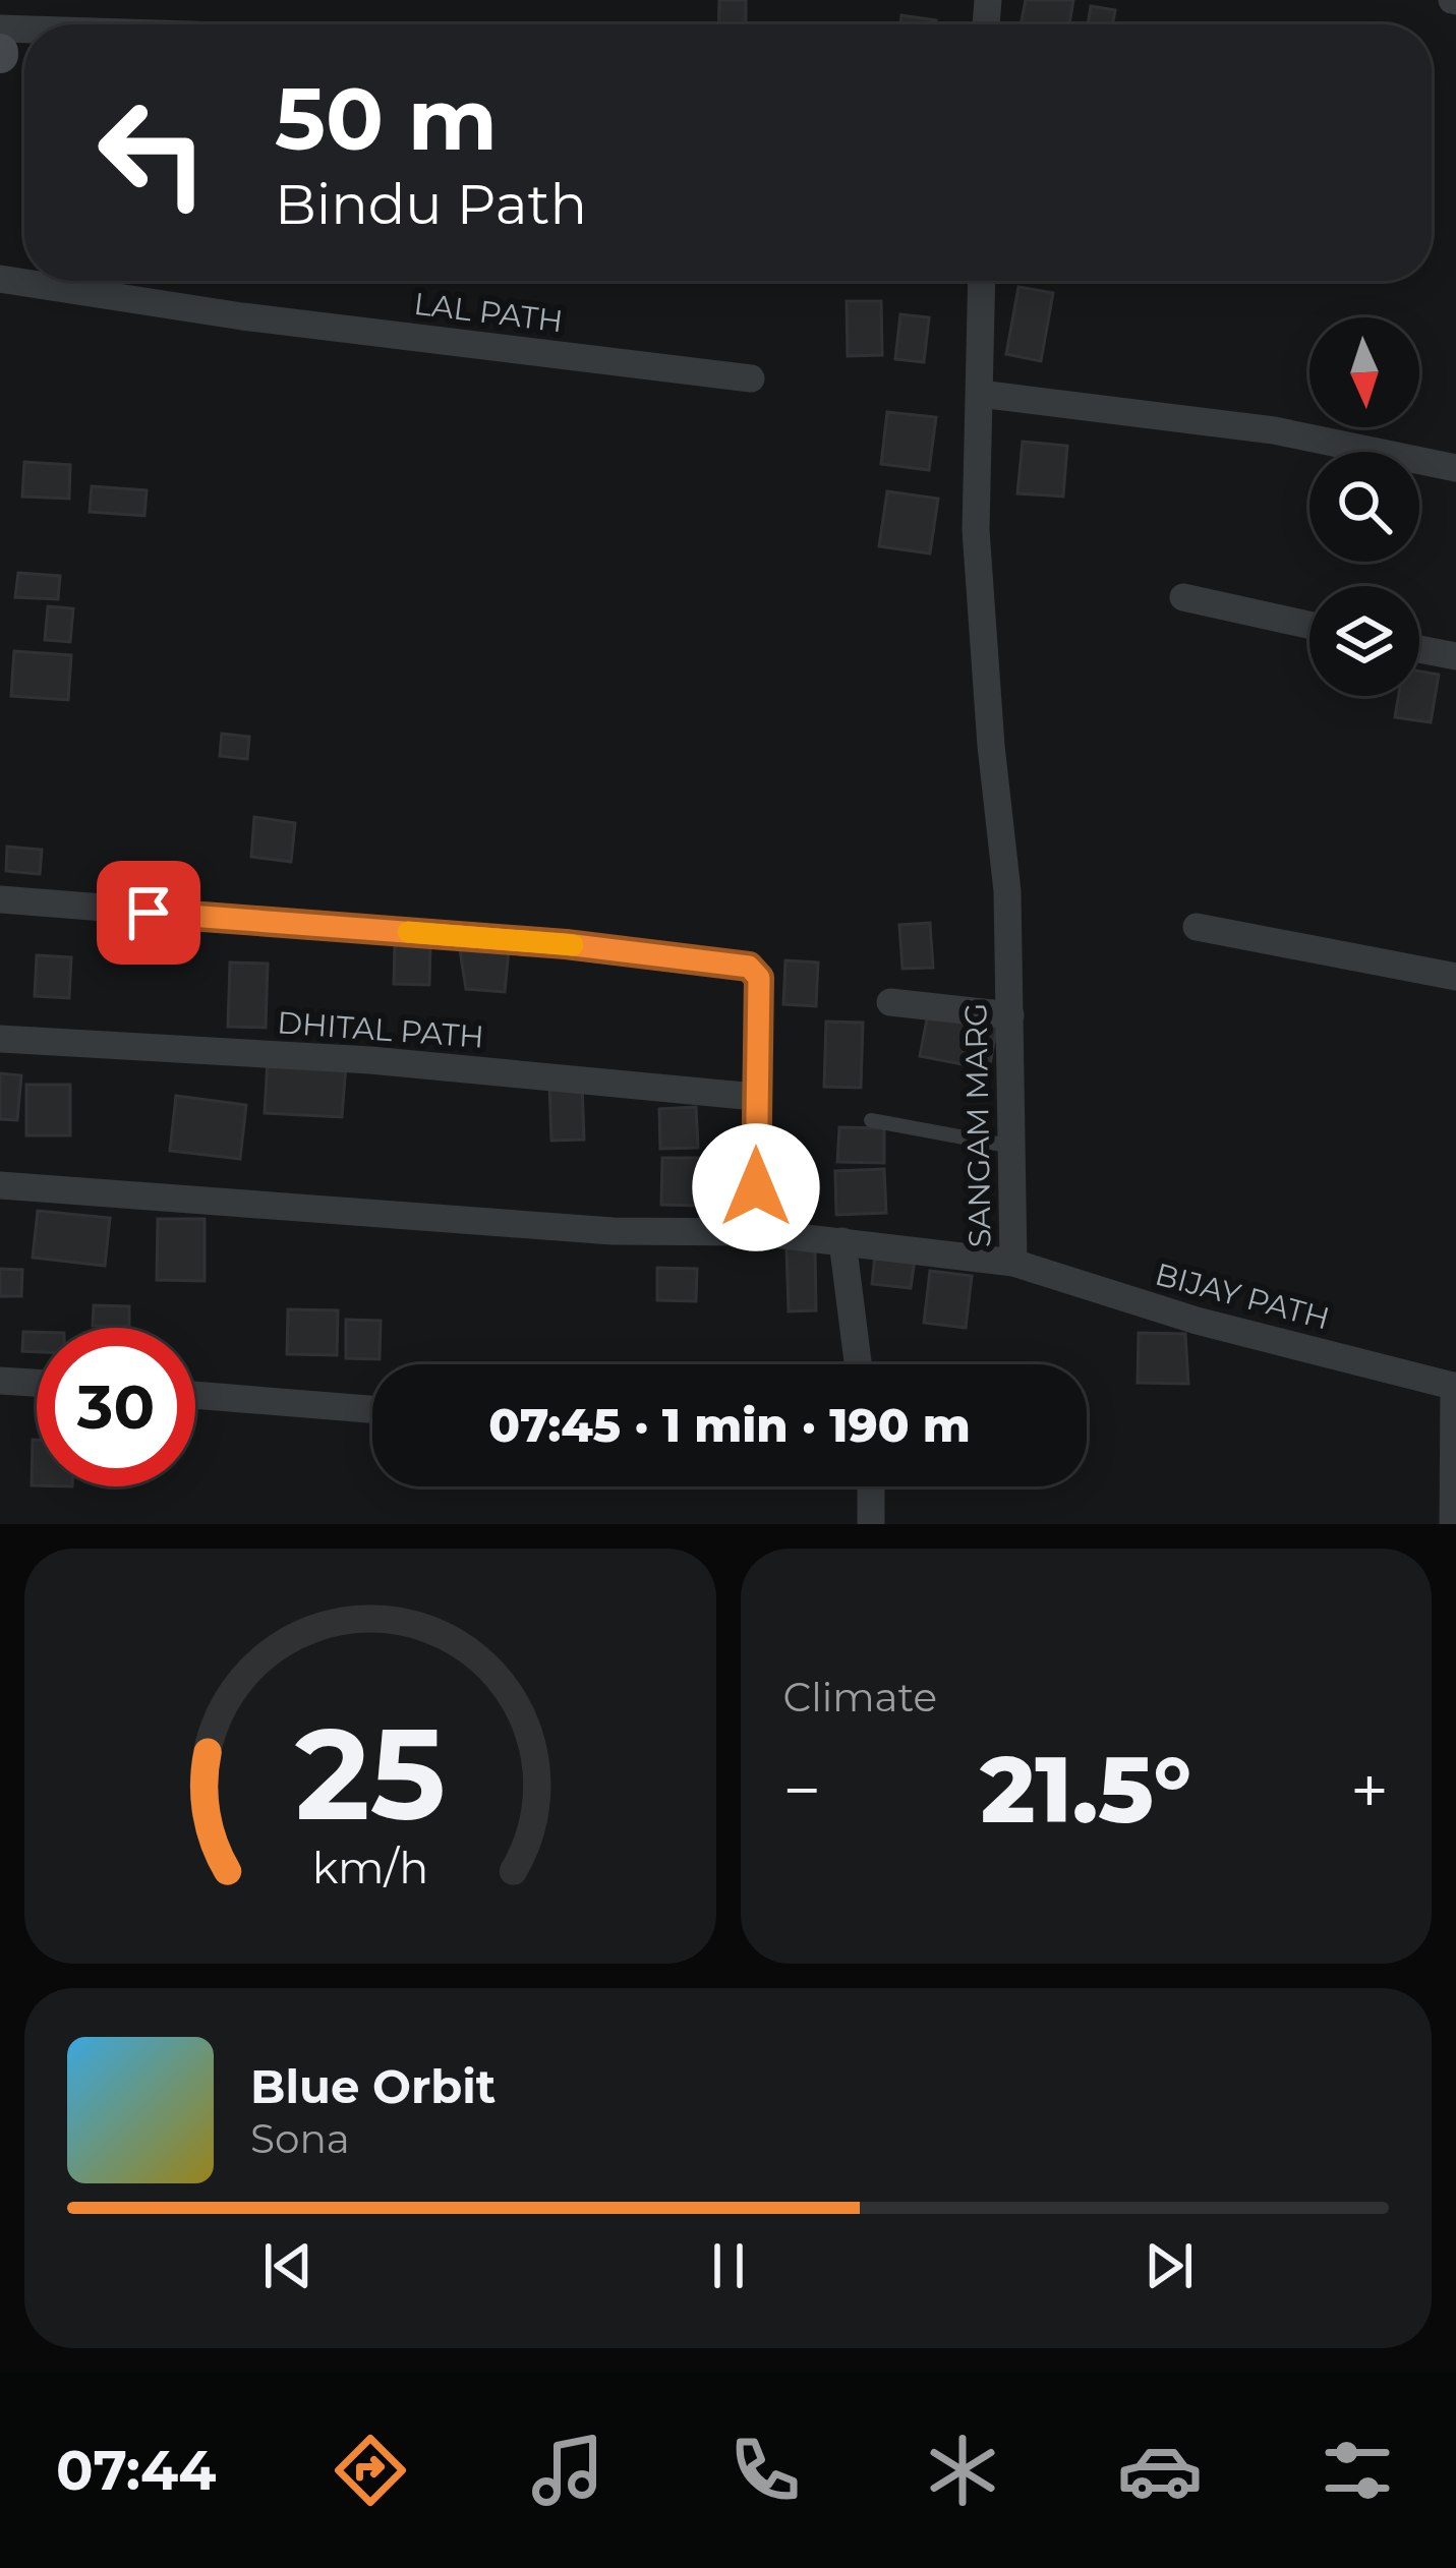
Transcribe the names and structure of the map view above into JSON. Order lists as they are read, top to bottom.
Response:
{
  "streets": {
    "street": [
      "LAL PATH",
      "DHITAL PATH",
      "SANGAM MARG",
      "BIJAY PATH"
    ]
  },
  "crossings": [
    ["SANGAM MARG", "BIJAY PATH"]
  ],
  "north": "bottom",
  "page": {
    "turn": ["50 m", "Bindu Path"],
    "limit": "30",
    "trip": "07:45 · 1 min · 190 m",
    "tile": "Climate",
    "heat": ["−", "21.5°", "+"],
    "song": ["Blue Orbit", "Sona"],
    "tabs": "07:44",
    "gauge": ["25", "km/h"]
  }
}
